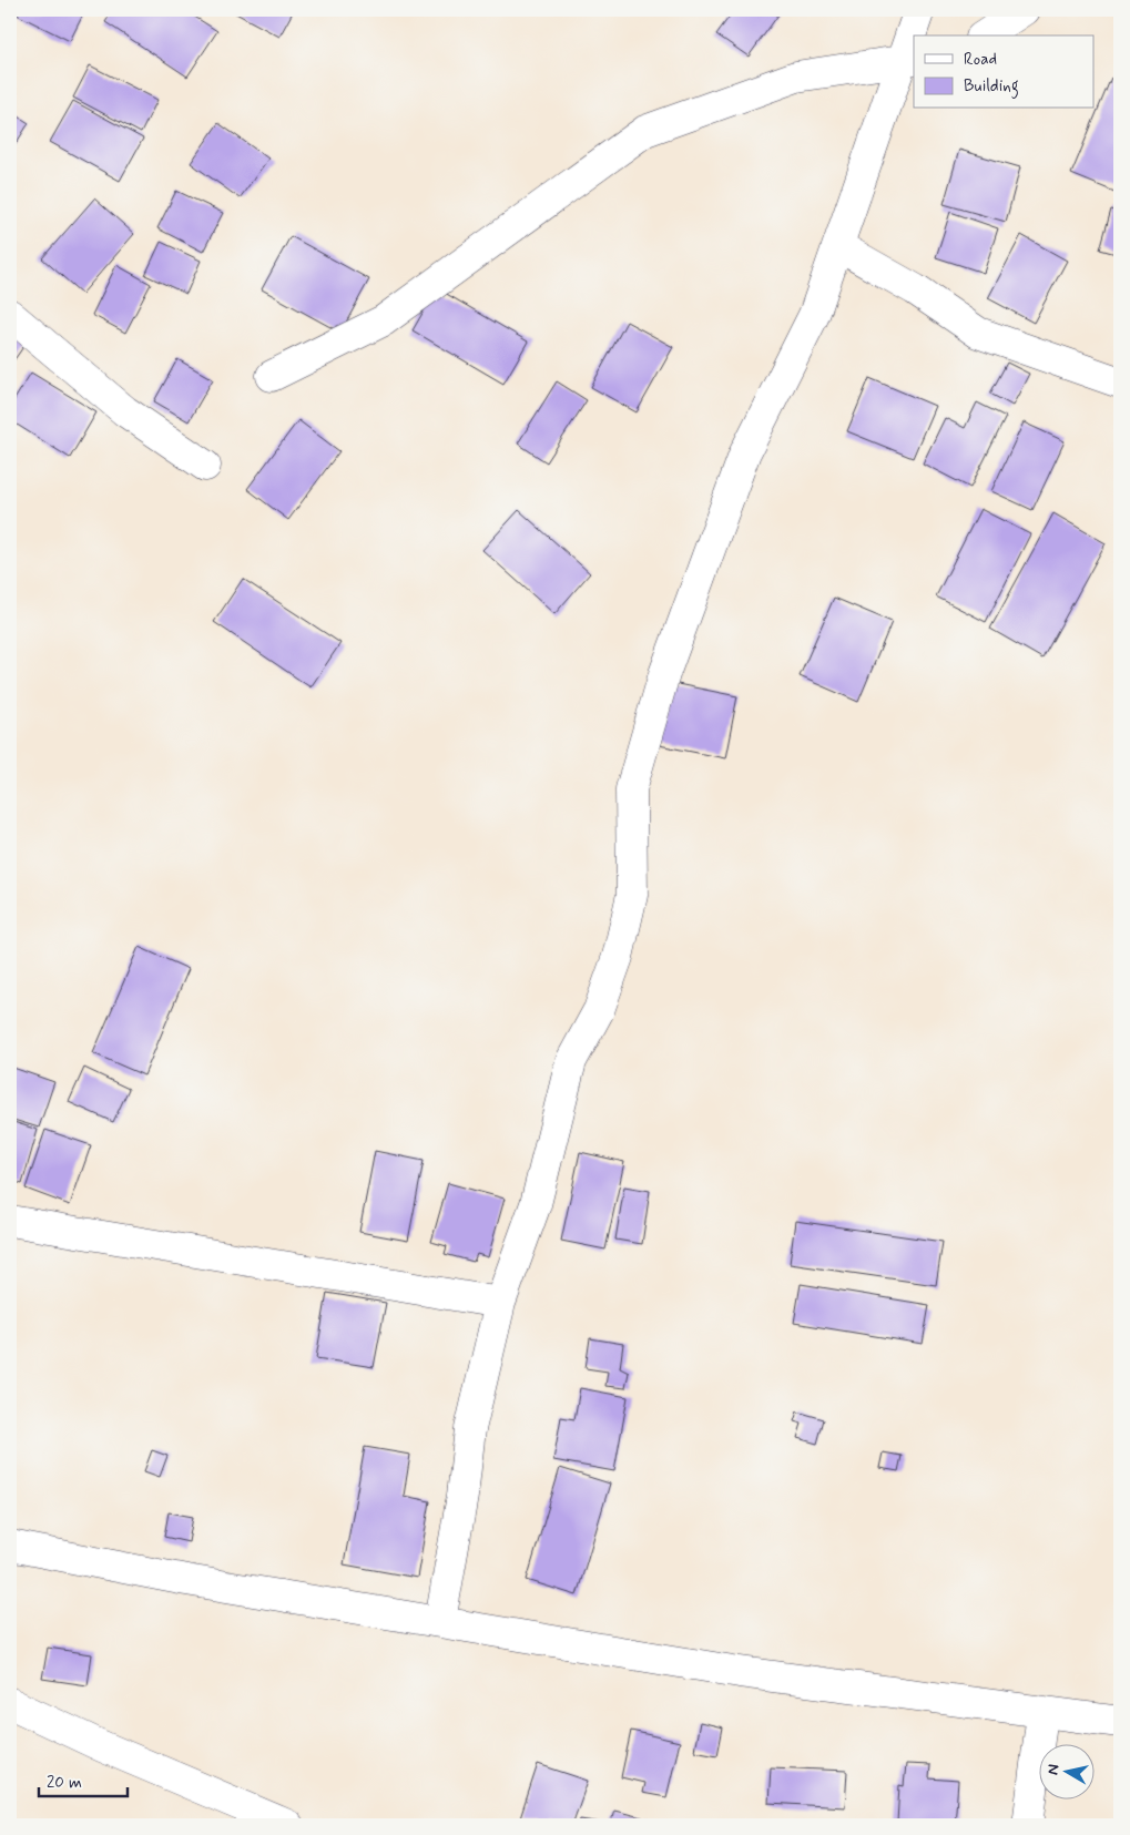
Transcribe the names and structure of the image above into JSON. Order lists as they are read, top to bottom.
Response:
{
  "legend": ["Road", "Building"],
  "scale_bar": "20 m",
  "north": "left"
}
